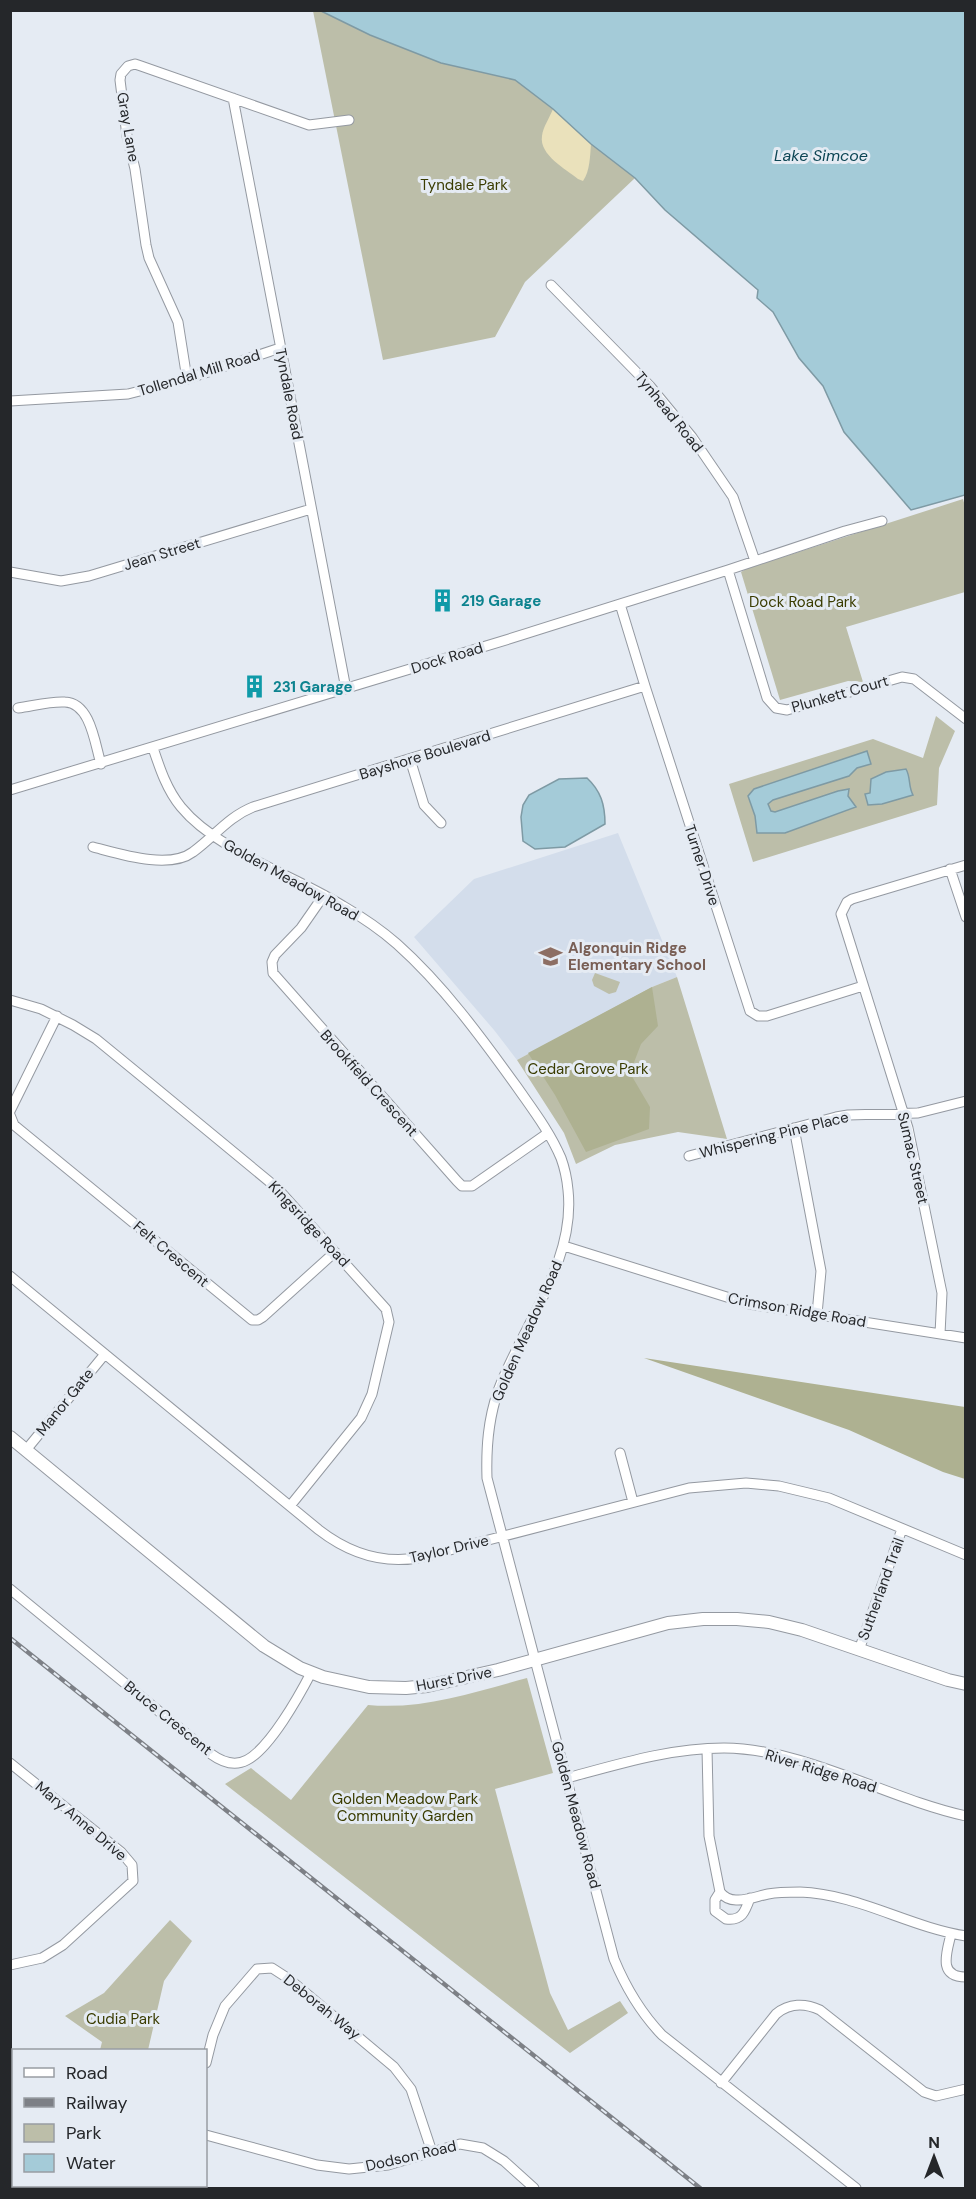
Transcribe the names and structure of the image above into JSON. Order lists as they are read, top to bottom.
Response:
{
  "streets": {
    "street": [
      "Gray Lane",
      "Tollendal Mill Road",
      "Tyndale Road",
      "Tynhead Road",
      "Jean Street",
      "Dock Road",
      "Plunkett Court",
      "Bayshore Boulevard",
      "Turner Drive",
      "Golden Meadow Road",
      "Brookfield Crescent",
      "Whispering Pine Place",
      "Sumac Street",
      "Kingsridge Road",
      "Felt Crescent",
      "Crimson Ridge Road",
      "Manor Gate",
      "Taylor Drive",
      "Sutherland Trail",
      "Hurst Drive",
      "Bruce Crescent",
      "River Ridge Road",
      "Mary Anne Drive",
      "Deborah Way",
      "Dodson Road"
    ]
  },
  "crossings": [
    ["Gray Lane", "Tollendal Mill Road"],
    ["Gray Lane", "Tyndale Road"],
    ["Tollendal Mill Road", "Tyndale Road"],
    ["Tyndale Road", "Jean Street"],
    ["Tyndale Road", "Dock Road"],
    ["Tynhead Road", "Dock Road"],
    ["Dock Road", "Plunkett Court"],
    ["Dock Road", "Turner Drive"],
    ["Dock Road", "Golden Meadow Road"],
    ["Bayshore Boulevard", "Turner Drive"],
    ["Bayshore Boulevard", "Golden Meadow Road"],
    ["Turner Drive", "Sumac Street"],
    ["Golden Meadow Road", "Brookfield Crescent"],
    ["Golden Meadow Road", "Crimson Ridge Road"],
    ["Golden Meadow Road", "Taylor Drive"],
    ["Golden Meadow Road", "Hurst Drive"],
    ["Golden Meadow Road", "River Ridge Road"],
    ["Whispering Pine Place", "Sumac Street"],
    ["Sumac Street", "Crimson Ridge Road"],
    ["Kingsridge Road", "Felt Crescent"],
    ["Kingsridge Road", "Taylor Drive"],
    ["Manor Gate", "Taylor Drive"],
    ["Manor Gate", "Hurst Drive"],
    ["Taylor Drive", "Sutherland Trail"],
    ["Sutherland Trail", "Hurst Drive"],
    ["Hurst Drive", "Bruce Crescent"],
    ["Deborah Way", "Dodson Road"]
  ],
  "water": ["Lake Simcoe"],
  "parks": [
    "Tyndale Park",
    "Dock Road Park",
    "Cedar Grove Park",
    "Golden Meadow Park Community Garden",
    "Cudia Park"
  ],
  "places": {
    "building": ["219 Garage", "231 Garage"],
    "school or university": ["Algonquin Ridge Elementary School"]
  },
  "legend": [
    "Road",
    "Railway",
    "Park",
    "Water"
  ],
  "north": "top"
}
